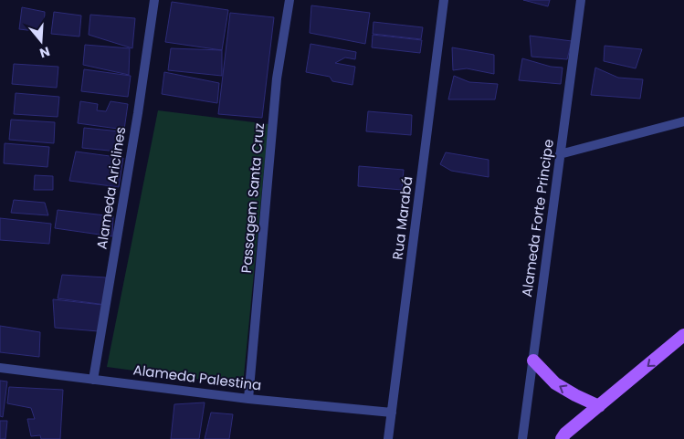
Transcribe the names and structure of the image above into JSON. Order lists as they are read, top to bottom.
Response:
{
  "streets": {
    "street": [
      "Alameda Ariclines",
      "Passagem Santa Cruz",
      "Rua Marabá",
      "Alameda Forte Principe",
      "Alameda Palestina"
    ]
  },
  "crossings": [
    ["Alameda Ariclines", "Alameda Palestina"],
    ["Passagem Santa Cruz", "Alameda Palestina"],
    ["Rua Marabá", "Alameda Palestina"]
  ],
  "north": "bottom"
}
